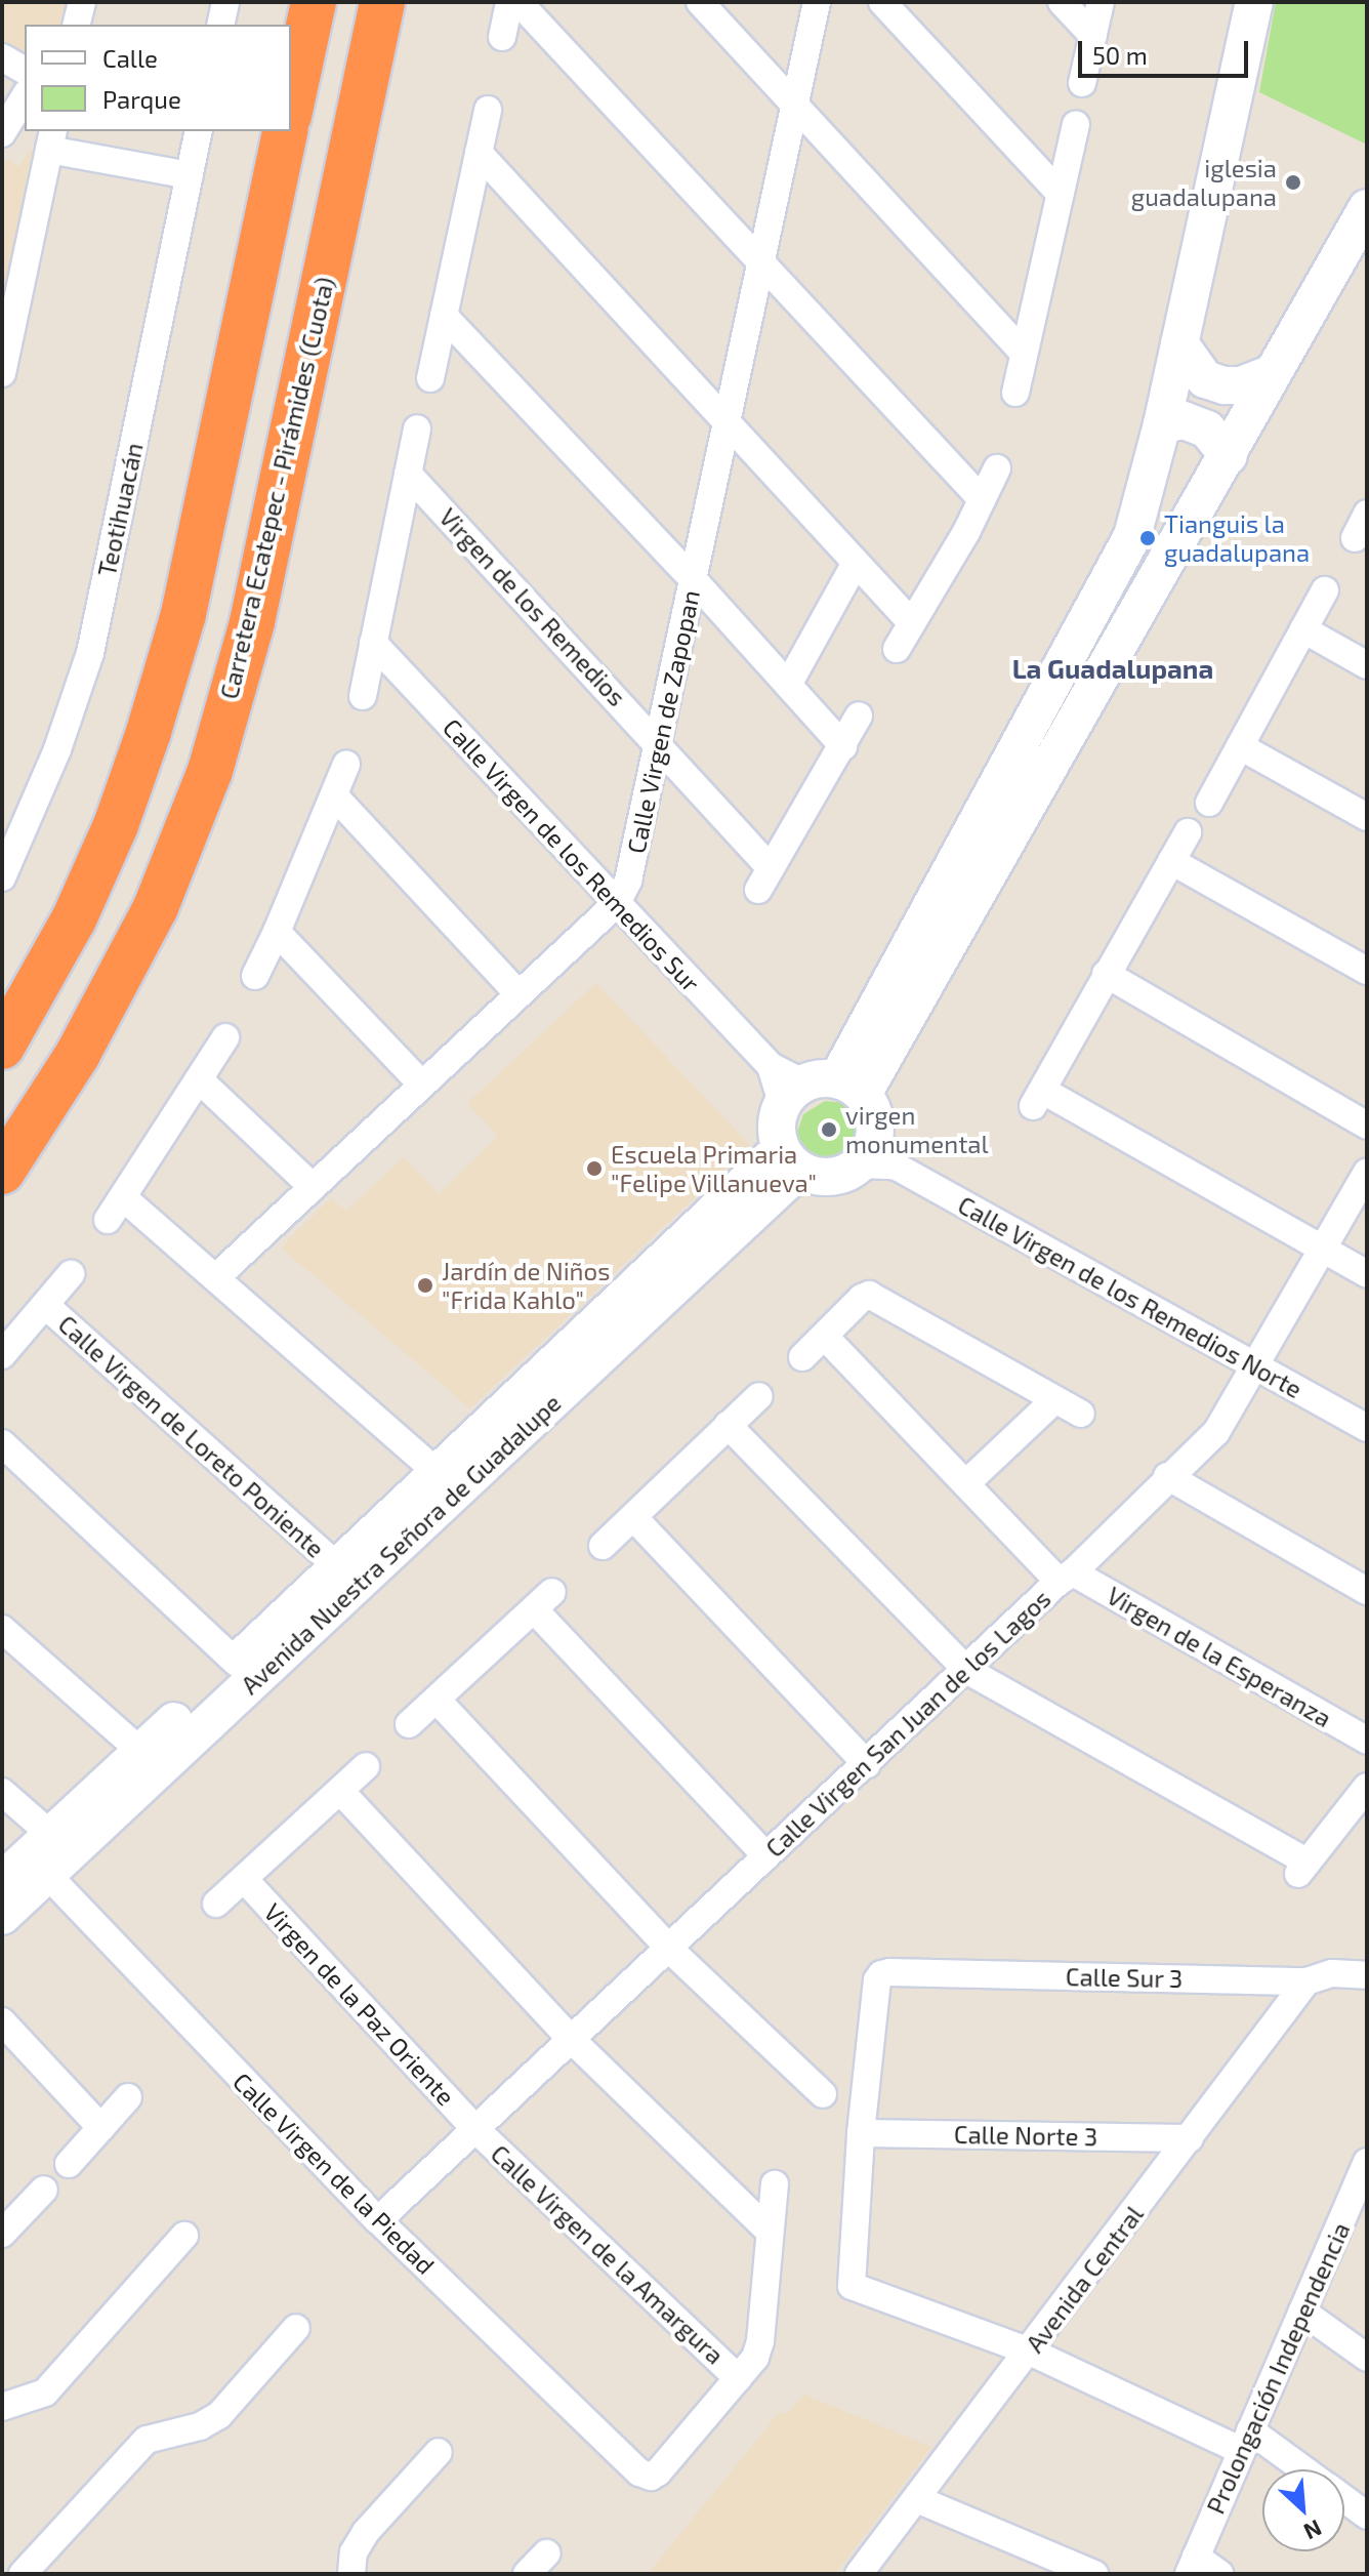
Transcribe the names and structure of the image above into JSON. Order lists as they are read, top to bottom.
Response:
{
  "streets": {
    "highway": ["Carretera Ecatepec - Pirámides (Cuota)"],
    "street": [
      "Teotihuacán",
      "Virgen de los Remedios",
      "Calle Virgen de Zapopan",
      "Calle Virgen de los Remedios Sur",
      "Calle Virgen de los Remedios Norte",
      "Calle Virgen de Loreto Poniente",
      "Avenida Nuestra Señora de Guadalupe",
      "Virgen de la Esperanza",
      "Calle Virgen San Juan de los Lagos",
      "Calle Sur 3",
      "Virgen de la Paz Oriente",
      "Calle Norte 3",
      "Calle Virgen de la Piedad",
      "Calle Virgen de la Amargura",
      "Avenida Central",
      "Prolongación Independencia"
    ]
  },
  "crossings": [
    ["Virgen de los Remedios", "Calle Virgen de Zapopan"],
    ["Virgen de los Remedios", "Calle Virgen de los Remedios Sur"],
    ["Calle Virgen de Zapopan", "Calle Virgen de los Remedios Sur"],
    ["Calle Virgen de los Remedios Sur", "Calle Virgen de los Remedios Norte"],
    ["Calle Virgen de los Remedios Sur", "Avenida Nuestra Señora de Guadalupe"],
    ["Calle Virgen de los Remedios Norte", "Avenida Nuestra Señora de Guadalupe"],
    ["Calle Virgen de los Remedios Norte", "Calle Virgen San Juan de los Lagos"],
    ["Calle Virgen de Loreto Poniente", "Avenida Nuestra Señora de Guadalupe"],
    ["Avenida Nuestra Señora de Guadalupe", "Calle Virgen de la Piedad"],
    ["Virgen de la Esperanza", "Calle Virgen San Juan de los Lagos"],
    ["Calle Virgen San Juan de los Lagos", "Virgen de la Paz Oriente"],
    ["Calle Virgen San Juan de los Lagos", "Calle Virgen de la Piedad"],
    ["Calle Virgen San Juan de los Lagos", "Calle Virgen de la Amargura"],
    ["Calle Sur 3", "Calle Norte 3"],
    ["Calle Sur 3", "Avenida Central"],
    ["Virgen de la Paz Oriente", "Calle Virgen de la Amargura"],
    ["Calle Norte 3", "Avenida Central"],
    ["Calle Virgen de la Piedad", "Calle Virgen de la Amargura"]
  ],
  "districts": ["La Guadalupana"],
  "places": [
    "iglesia guadalupana",
    "Tianguis la guadalupana",
    "virgen monumental",
    "Escuela Primaria \"Felipe Villanueva\"",
    "Jardín de Niños \"Frida Kahlo\""
  ],
  "legend": ["Calle", "Parque"],
  "scale_bar": "50 m",
  "north": "bottom right"
}
